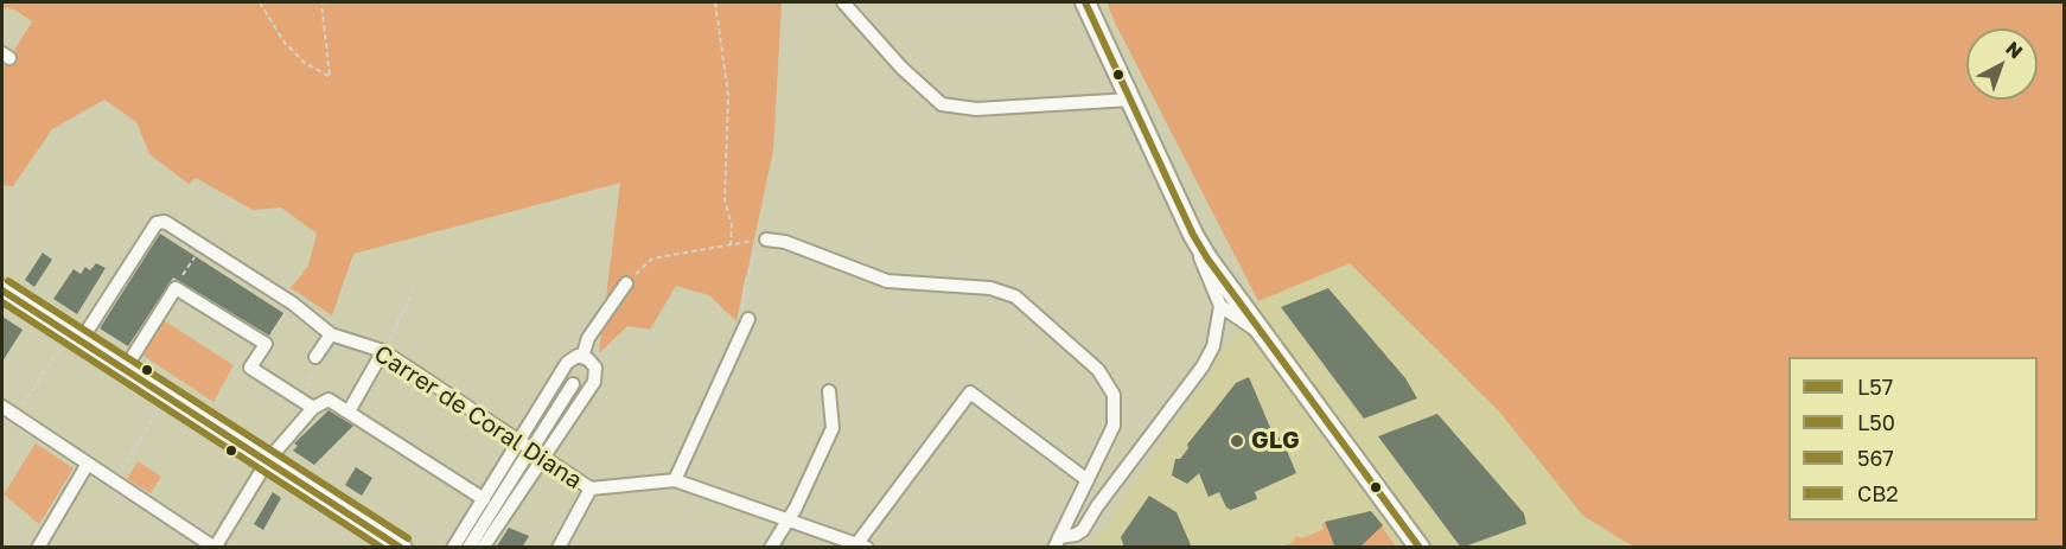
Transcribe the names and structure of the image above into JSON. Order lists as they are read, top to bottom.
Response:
{
  "streets": {
    "street": ["Carrer de Coral Diana"]
  },
  "places": ["GLG"],
  "lines": [
    "transit line CB2",
    "transit line 567",
    "transit line L57",
    "transit line L50"
  ],
  "legend": [
    "L57",
    "L50",
    "567",
    "CB2"
  ],
  "north": "top right"
}
